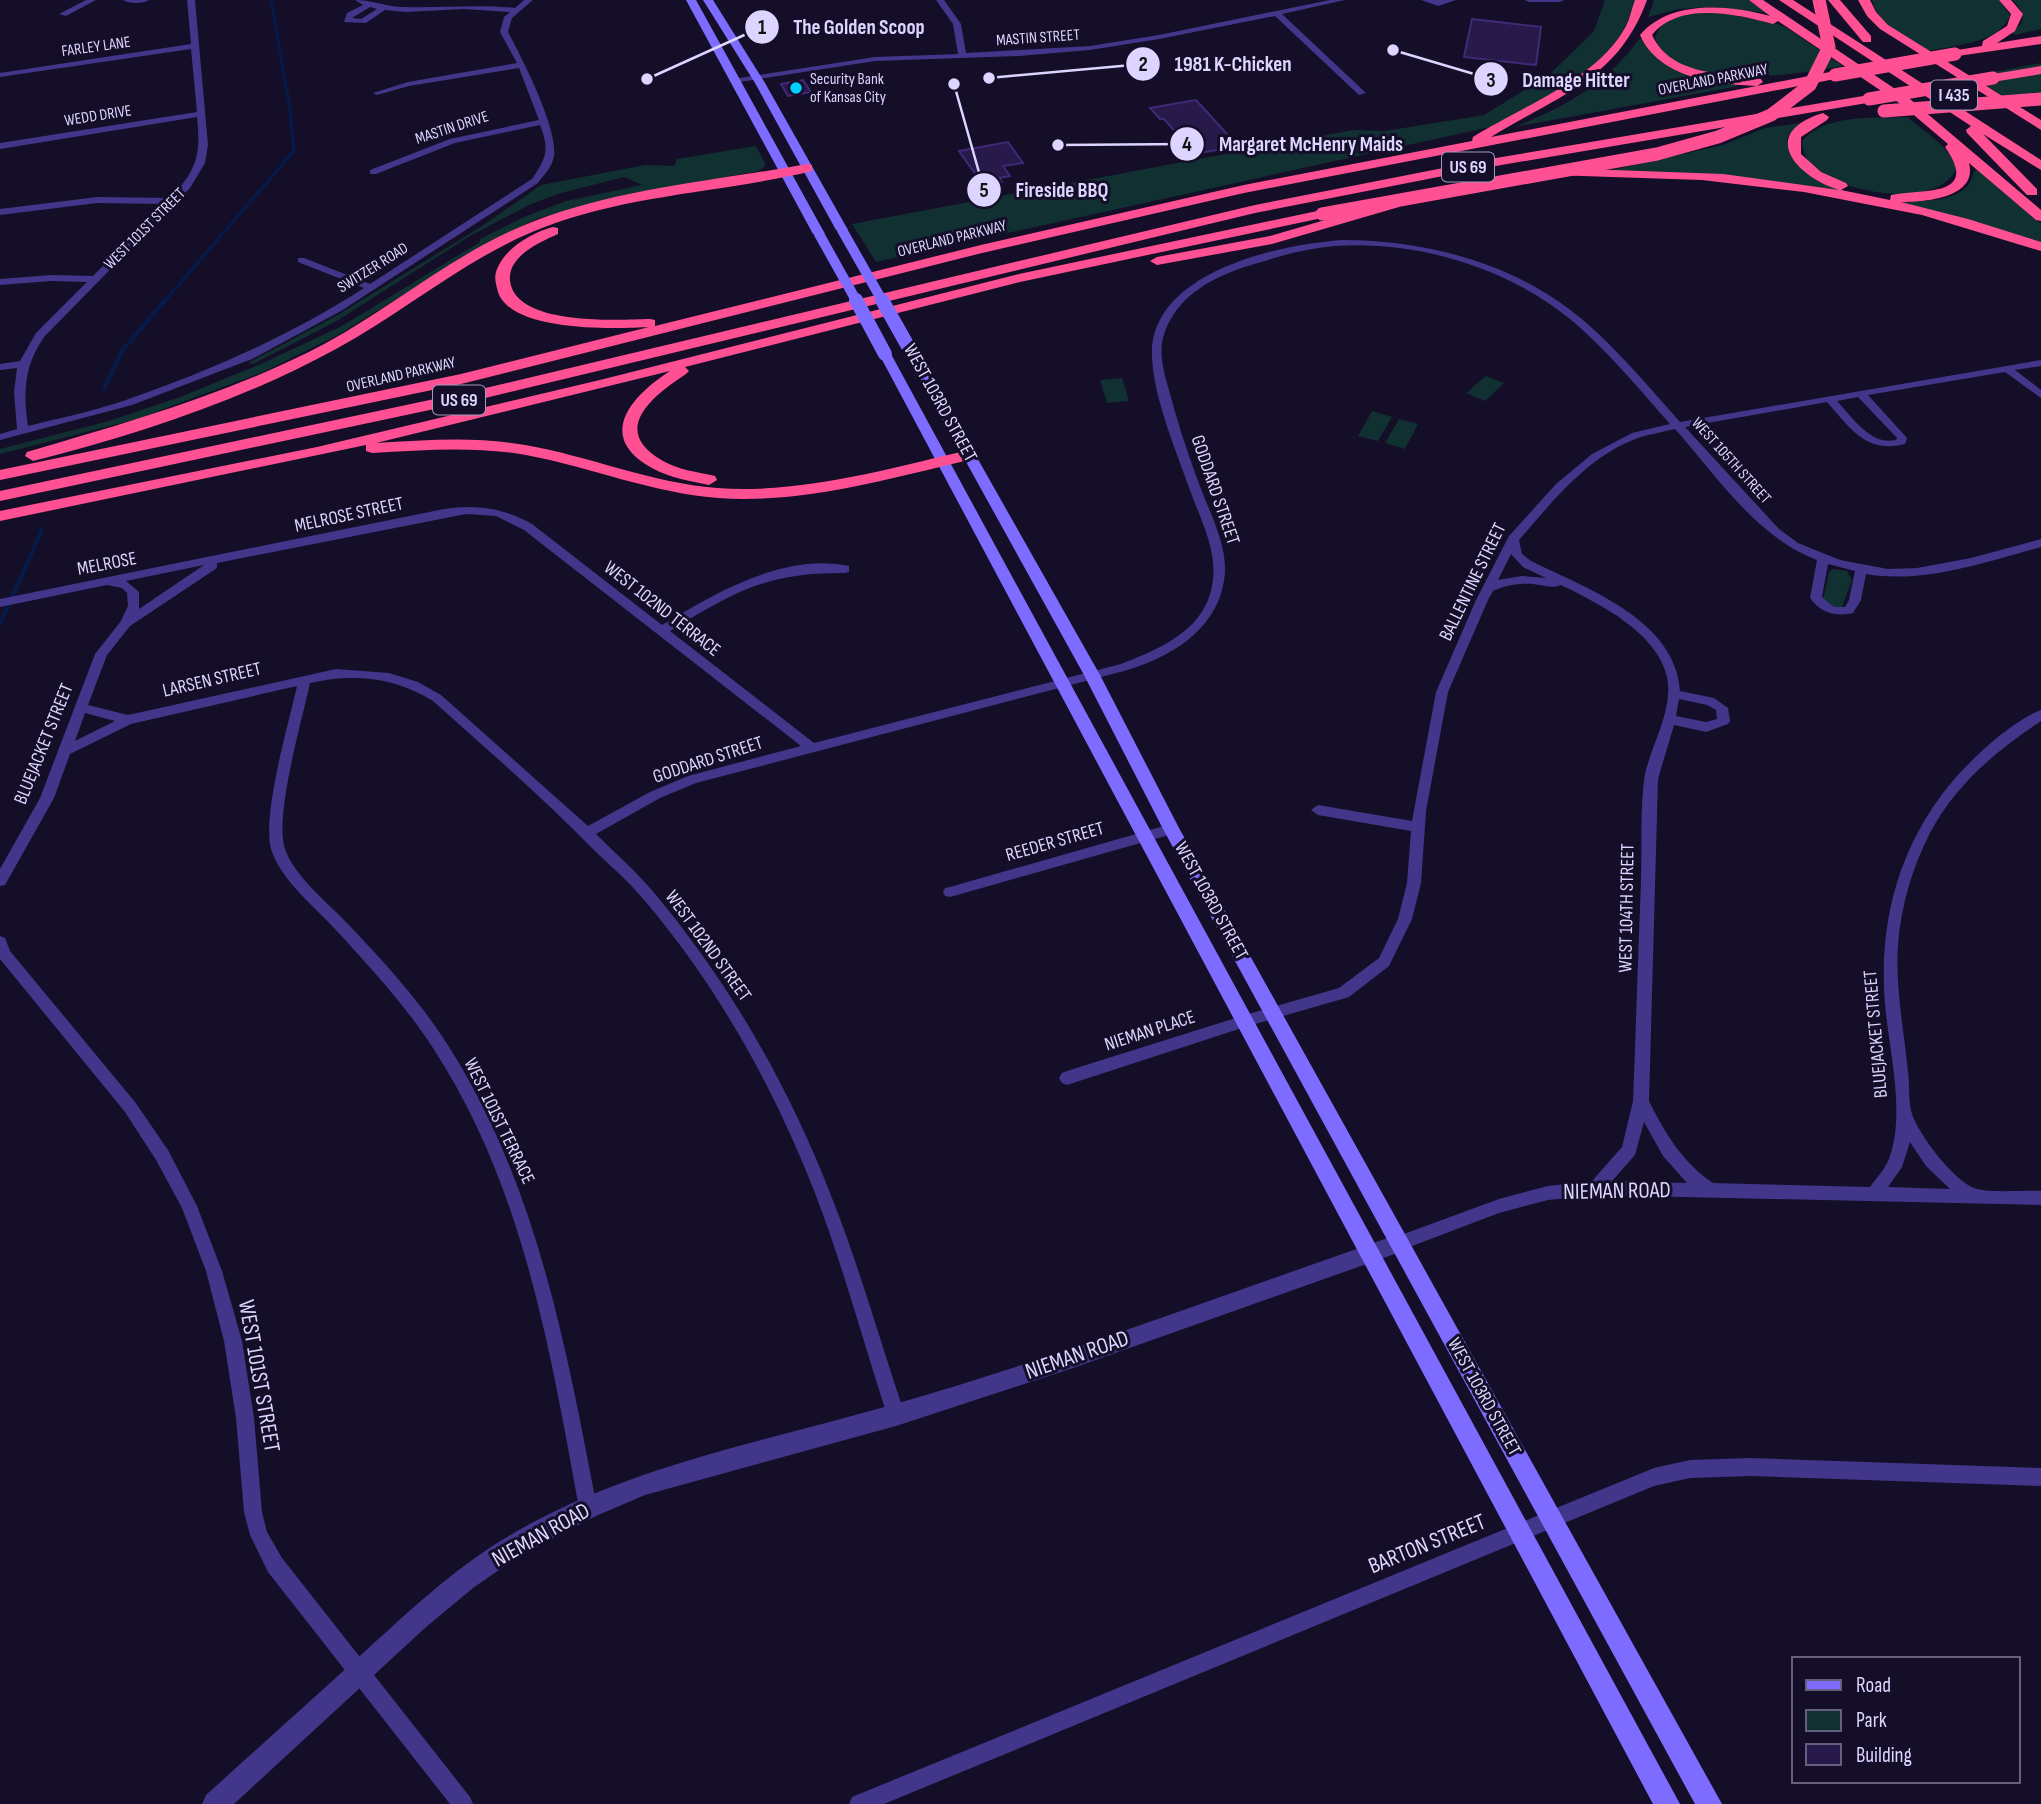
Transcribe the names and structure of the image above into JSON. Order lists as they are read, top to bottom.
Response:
{
  "streets": {
    "highway": ["OVERLAND PARKWAY", "I 435", "US 69"],
    "main road": ["WEST 103RD STREET"],
    "street": [
      "MASTIN STREET",
      "FARLEY LANE",
      "WEDD DRIVE",
      "MASTIN DRIVE",
      "WEST 101ST STREET",
      "SWITZER ROAD",
      "WEST 105TH STREET",
      "GODDARD STREET",
      "MELROSE STREET",
      "MELROSE",
      "BALLENTINE STREET",
      "WEST 102ND TERRACE",
      "LARSEN STREET",
      "BLUEJACKET STREET",
      "REEDER STREET",
      "WEST 104TH STREET",
      "WEST 102ND STREET",
      "NIEMAN PLACE",
      "WEST 101ST TERRACE",
      "NIEMAN ROAD",
      "BARTON STREET"
    ]
  },
  "crossings": [
    ["MASTIN STREET", "WEST 103RD STREET"],
    ["FARLEY LANE", "WEST 101ST STREET"],
    ["WEDD DRIVE", "WEST 101ST STREET"],
    ["MASTIN DRIVE", "SWITZER ROAD"],
    ["WEST 101ST STREET", "SWITZER ROAD"],
    ["WEST 101ST STREET", "NIEMAN ROAD"],
    ["WEST 103RD STREET", "GODDARD STREET"],
    ["WEST 103RD STREET", "BALLENTINE STREET"],
    ["WEST 103RD STREET", "REEDER STREET"],
    ["WEST 103RD STREET", "NIEMAN PLACE"],
    ["WEST 103RD STREET", "NIEMAN ROAD"],
    ["WEST 103RD STREET", "BARTON STREET"],
    ["WEST 105TH STREET", "GODDARD STREET"],
    ["WEST 105TH STREET", "BALLENTINE STREET"],
    ["GODDARD STREET", "WEST 102ND TERRACE"],
    ["GODDARD STREET", "WEST 102ND STREET"],
    ["MELROSE STREET", "MELROSE"],
    ["MELROSE STREET", "WEST 102ND TERRACE"],
    ["MELROSE STREET", "BLUEJACKET STREET"],
    ["MELROSE", "BLUEJACKET STREET"],
    ["BALLENTINE STREET", "WEST 104TH STREET"],
    ["BALLENTINE STREET", "NIEMAN PLACE"],
    ["LARSEN STREET", "BLUEJACKET STREET"],
    ["LARSEN STREET", "WEST 102ND STREET"],
    ["LARSEN STREET", "WEST 101ST TERRACE"],
    ["BLUEJACKET STREET", "NIEMAN ROAD"],
    ["WEST 104TH STREET", "NIEMAN ROAD"],
    ["WEST 102ND STREET", "WEST 101ST TERRACE"],
    ["WEST 102ND STREET", "NIEMAN ROAD"],
    ["WEST 101ST TERRACE", "NIEMAN ROAD"]
  ],
  "places": [
    "Damage Hitter",
    "1981 K-Chicken",
    "The Golden Scoop",
    "Fireside BBQ",
    "Security Bank of Kansas City",
    "Margaret McHenry Maids"
  ],
  "legend": ["Road", "Park", "Building"]
}
